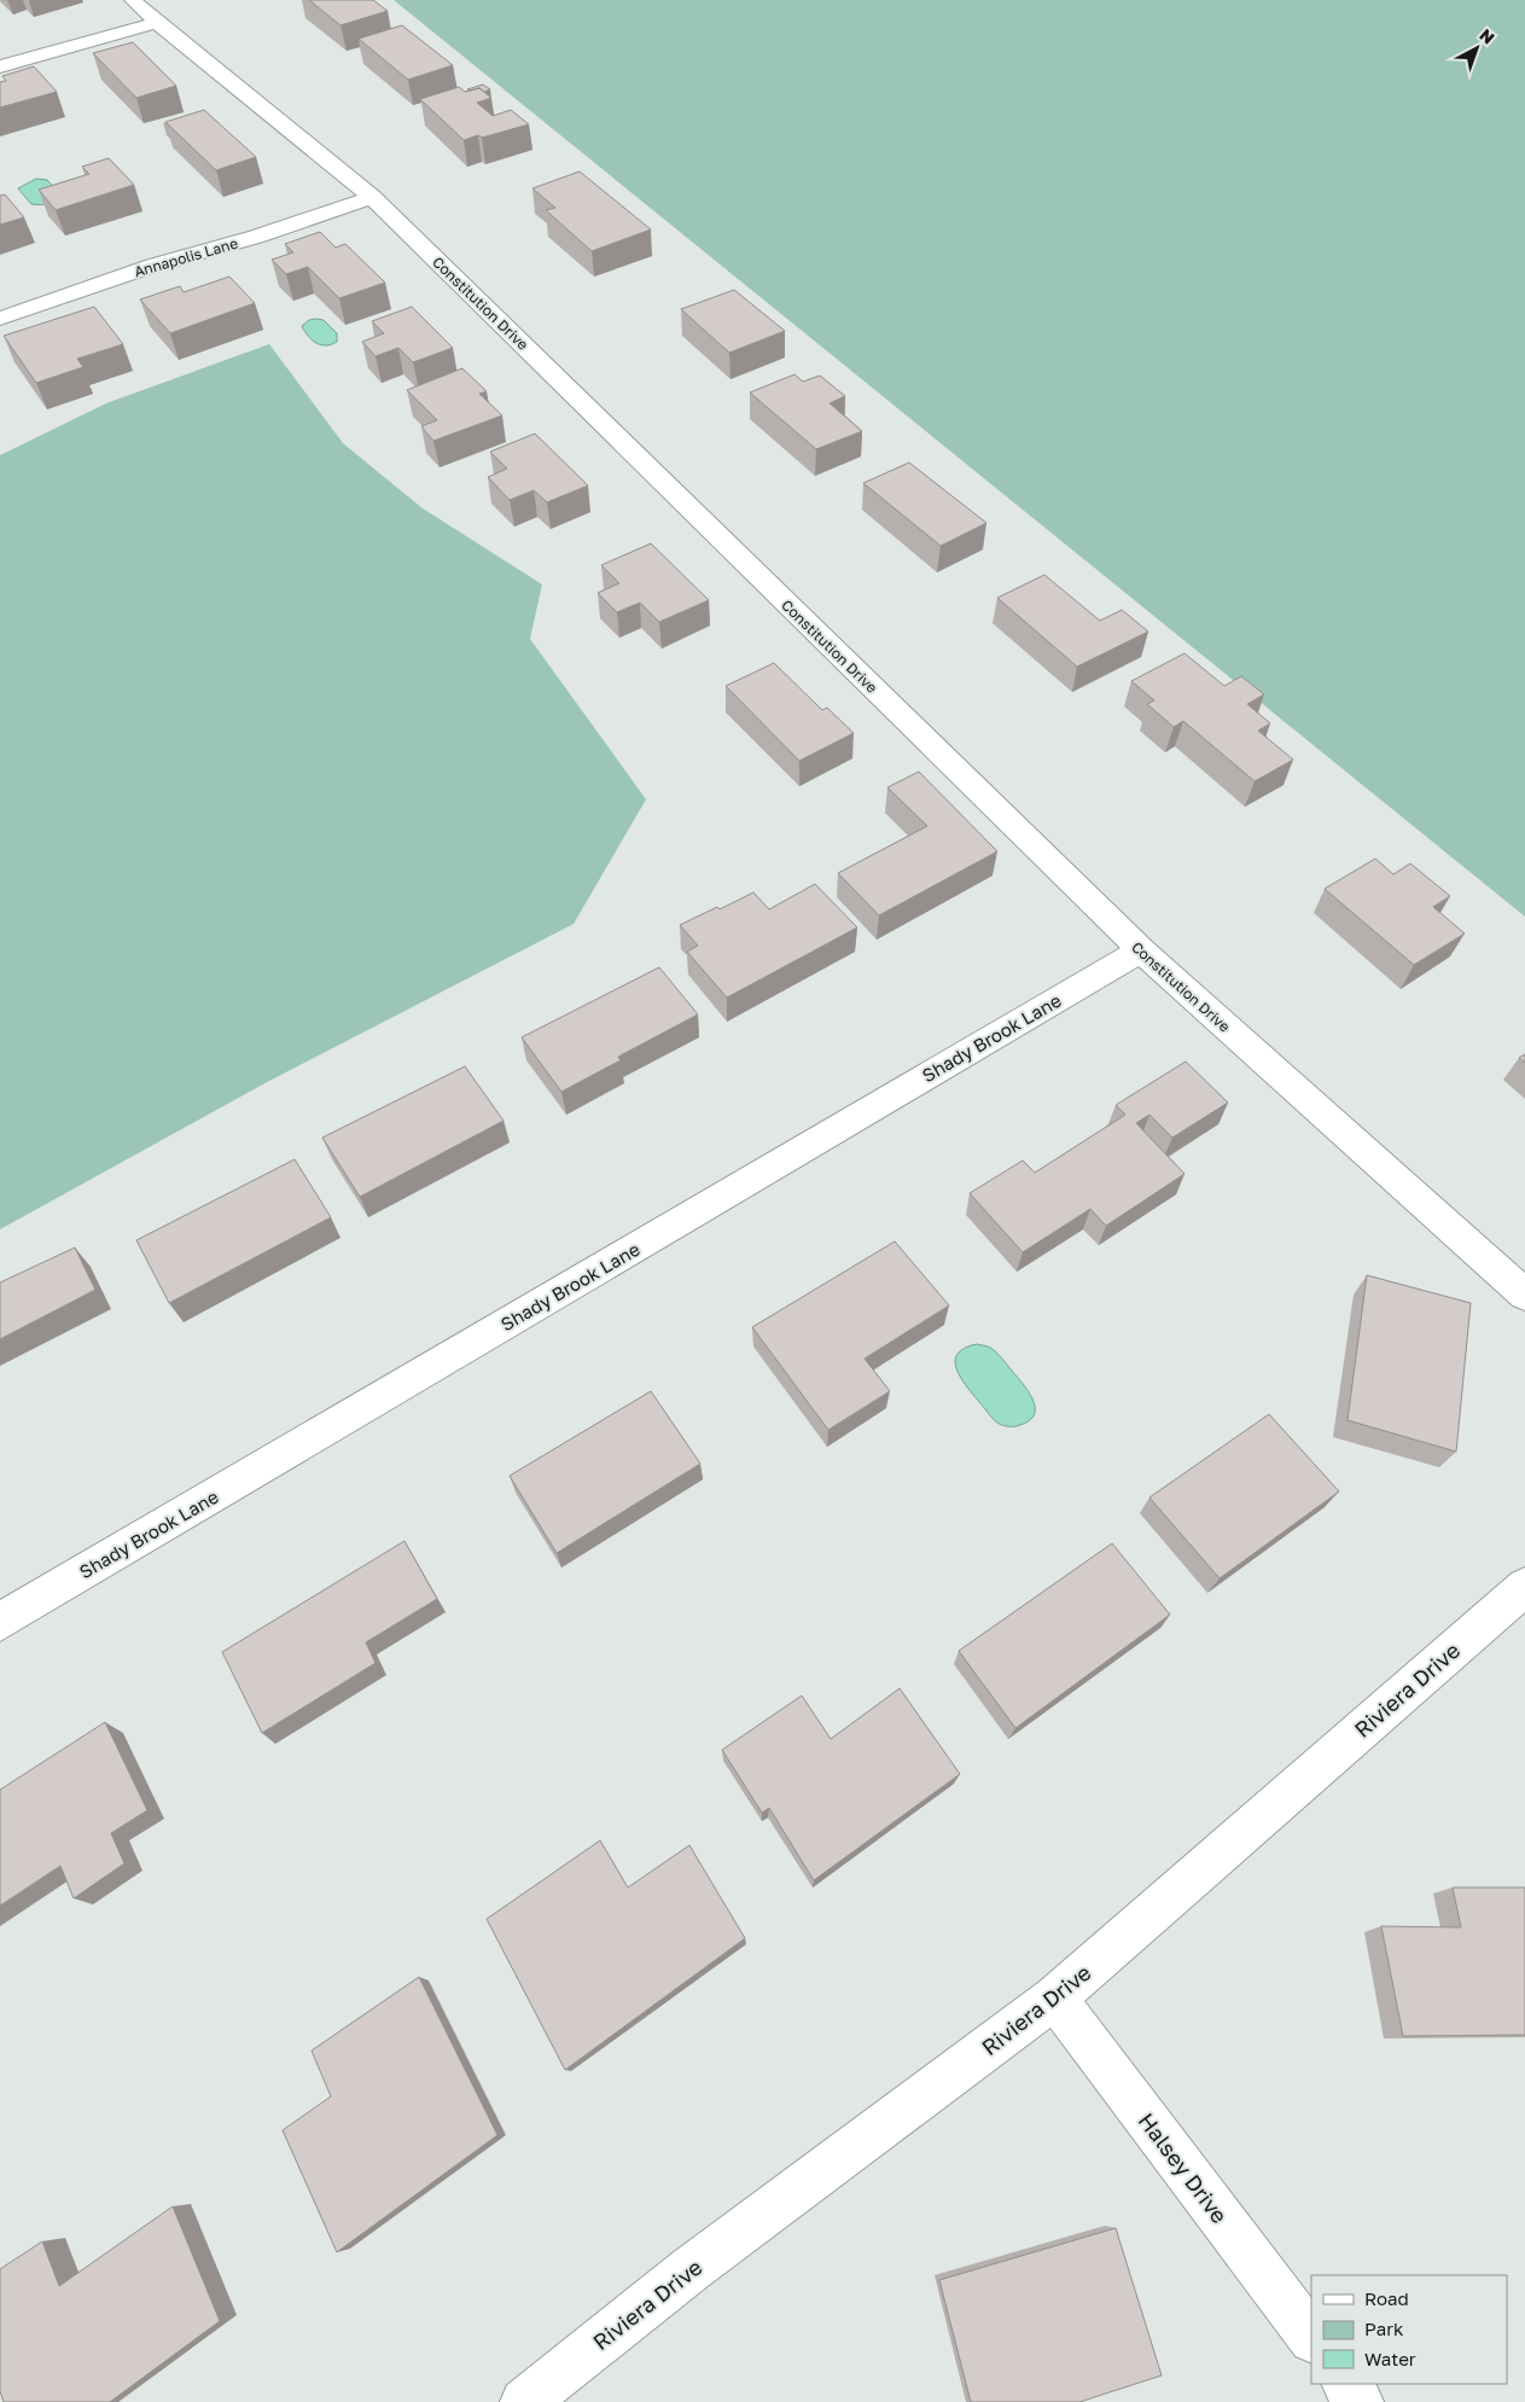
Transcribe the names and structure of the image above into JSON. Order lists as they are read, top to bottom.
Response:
{
  "streets": {
    "street": [
      "Annapolis Lane",
      "Constitution Drive",
      "Shady Brook Lane",
      "Riviera Drive",
      "Halsey Drive"
    ]
  },
  "crossings": [
    ["Annapolis Lane", "Constitution Drive"],
    ["Constitution Drive", "Shady Brook Lane"],
    ["Riviera Drive", "Halsey Drive"]
  ],
  "legend": ["Road", "Park", "Water"],
  "north": "top right"
}
